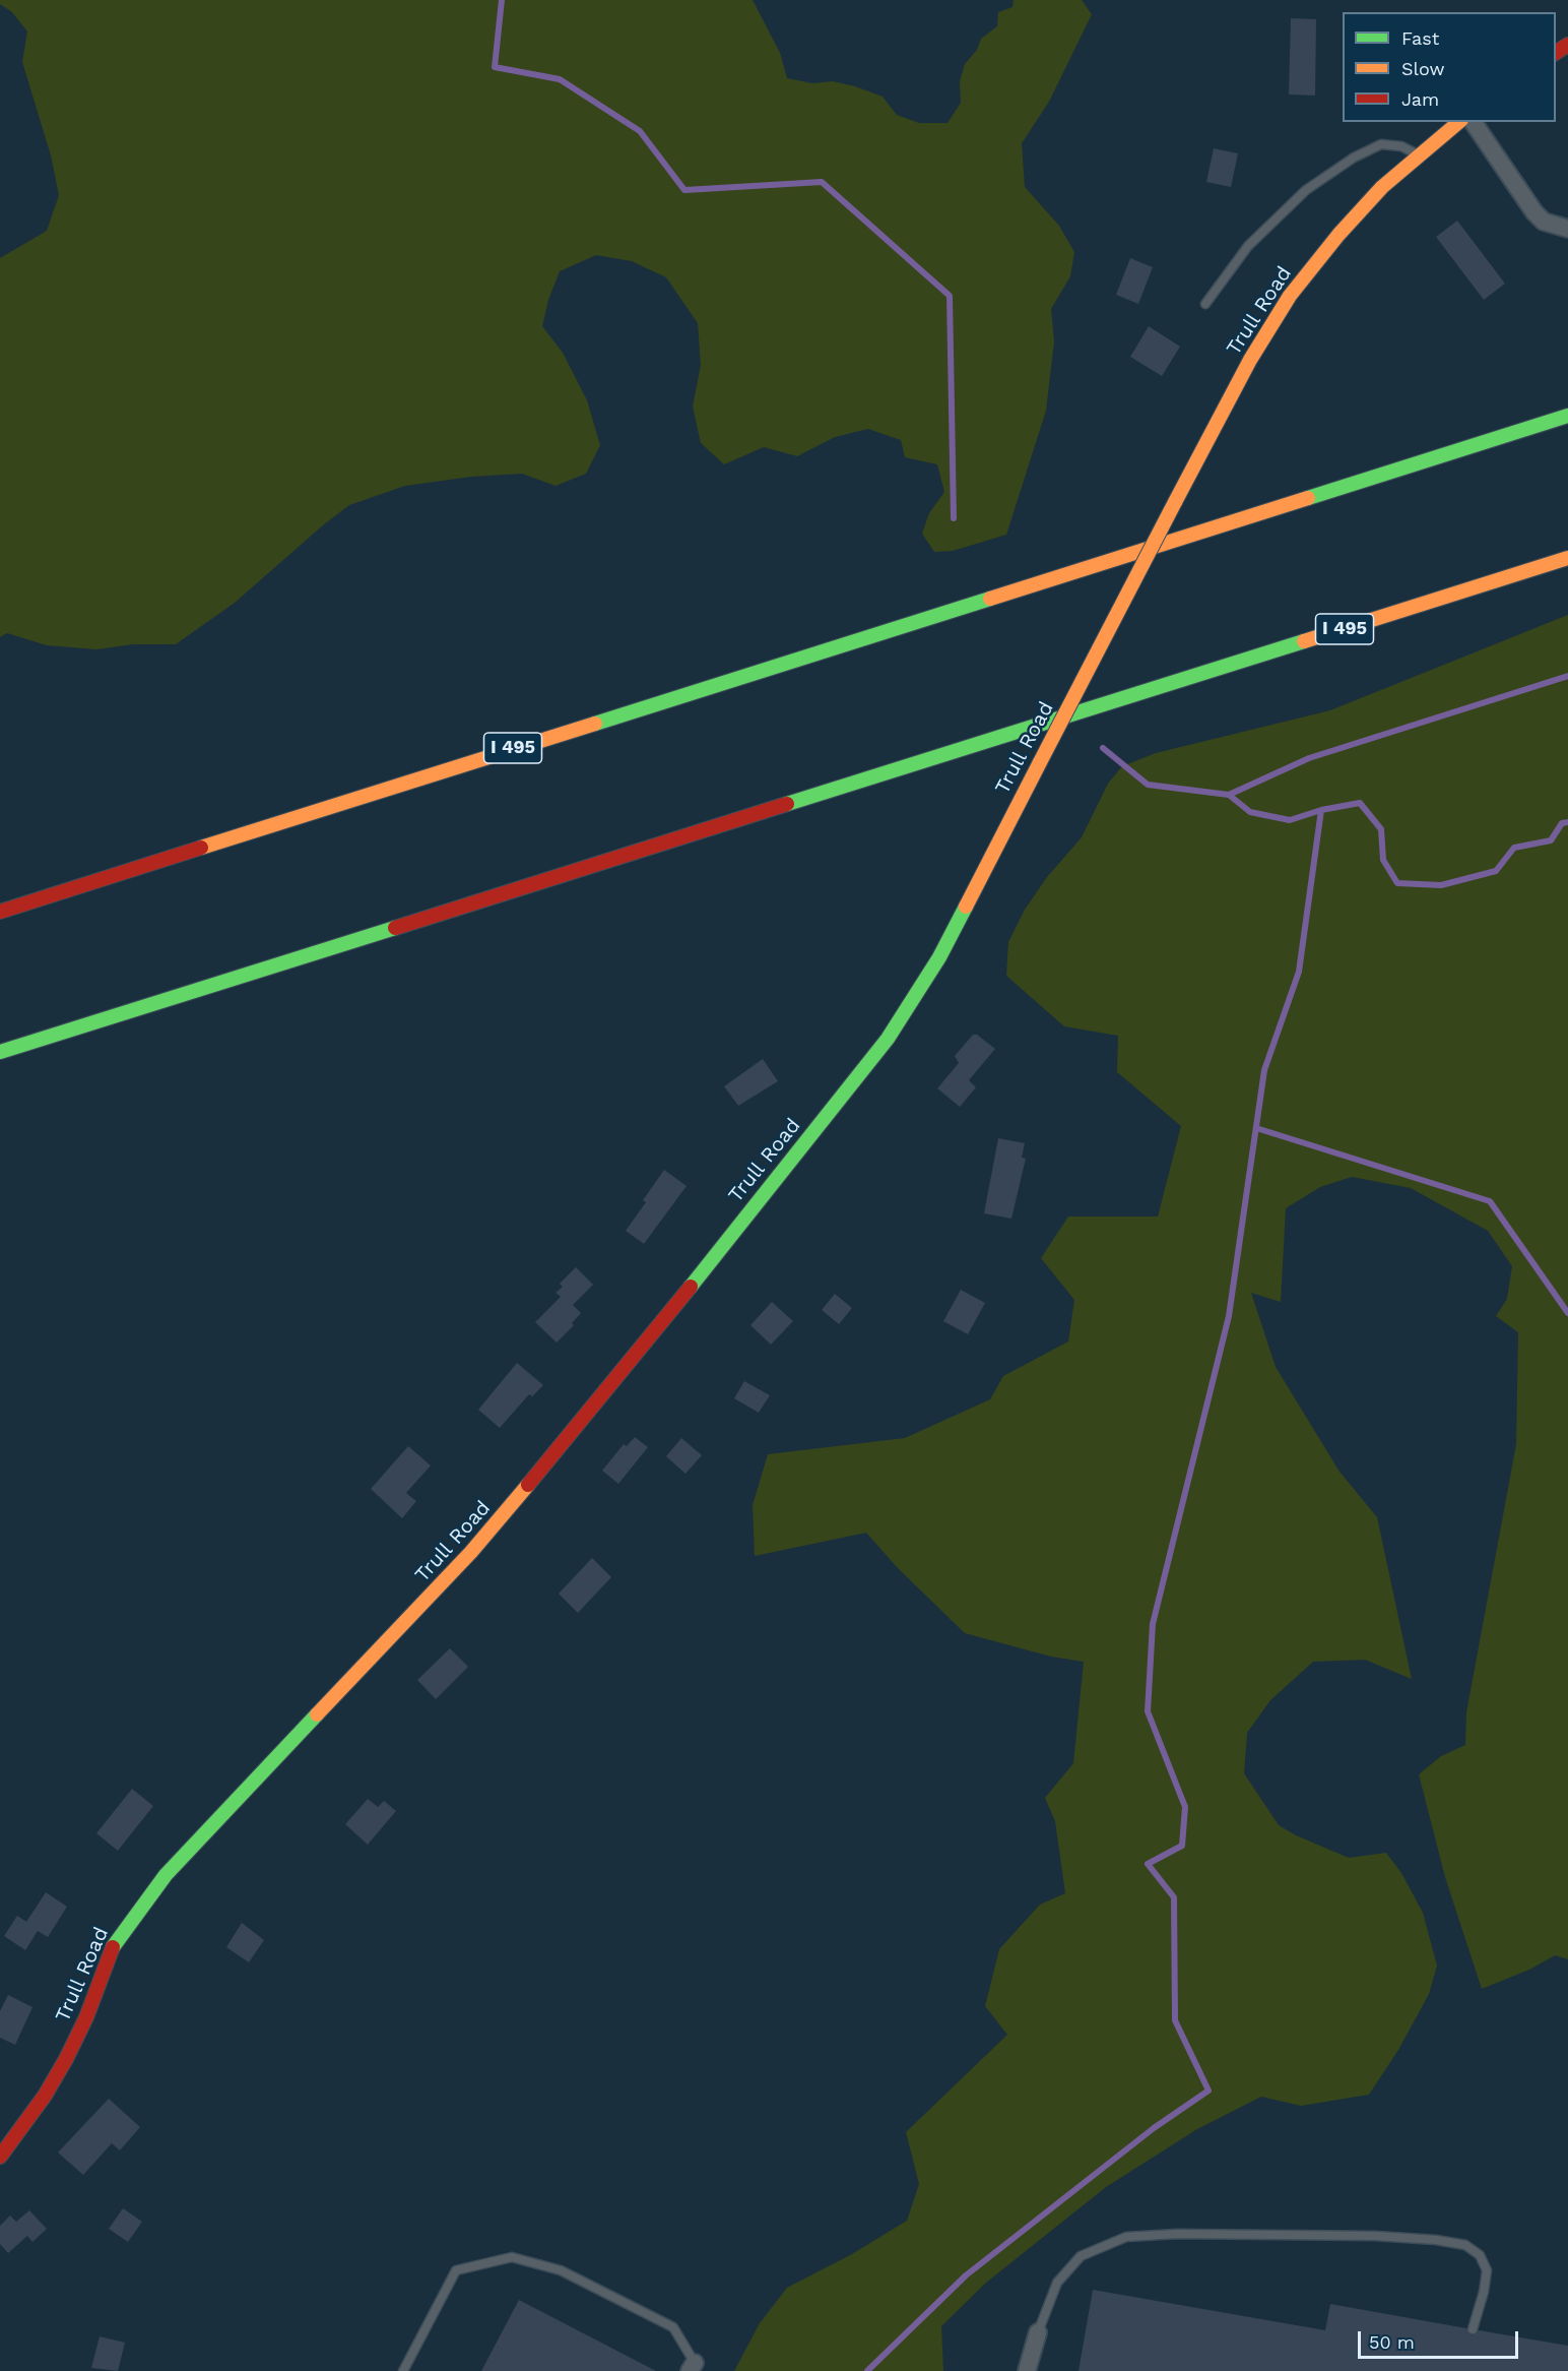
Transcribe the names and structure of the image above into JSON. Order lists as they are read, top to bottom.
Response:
{
  "streets": {
    "main road": ["Trull Road", "I 495"]
  },
  "legend": ["Fast", "Slow", "Jam"],
  "scale_bar": "50 m"
}
